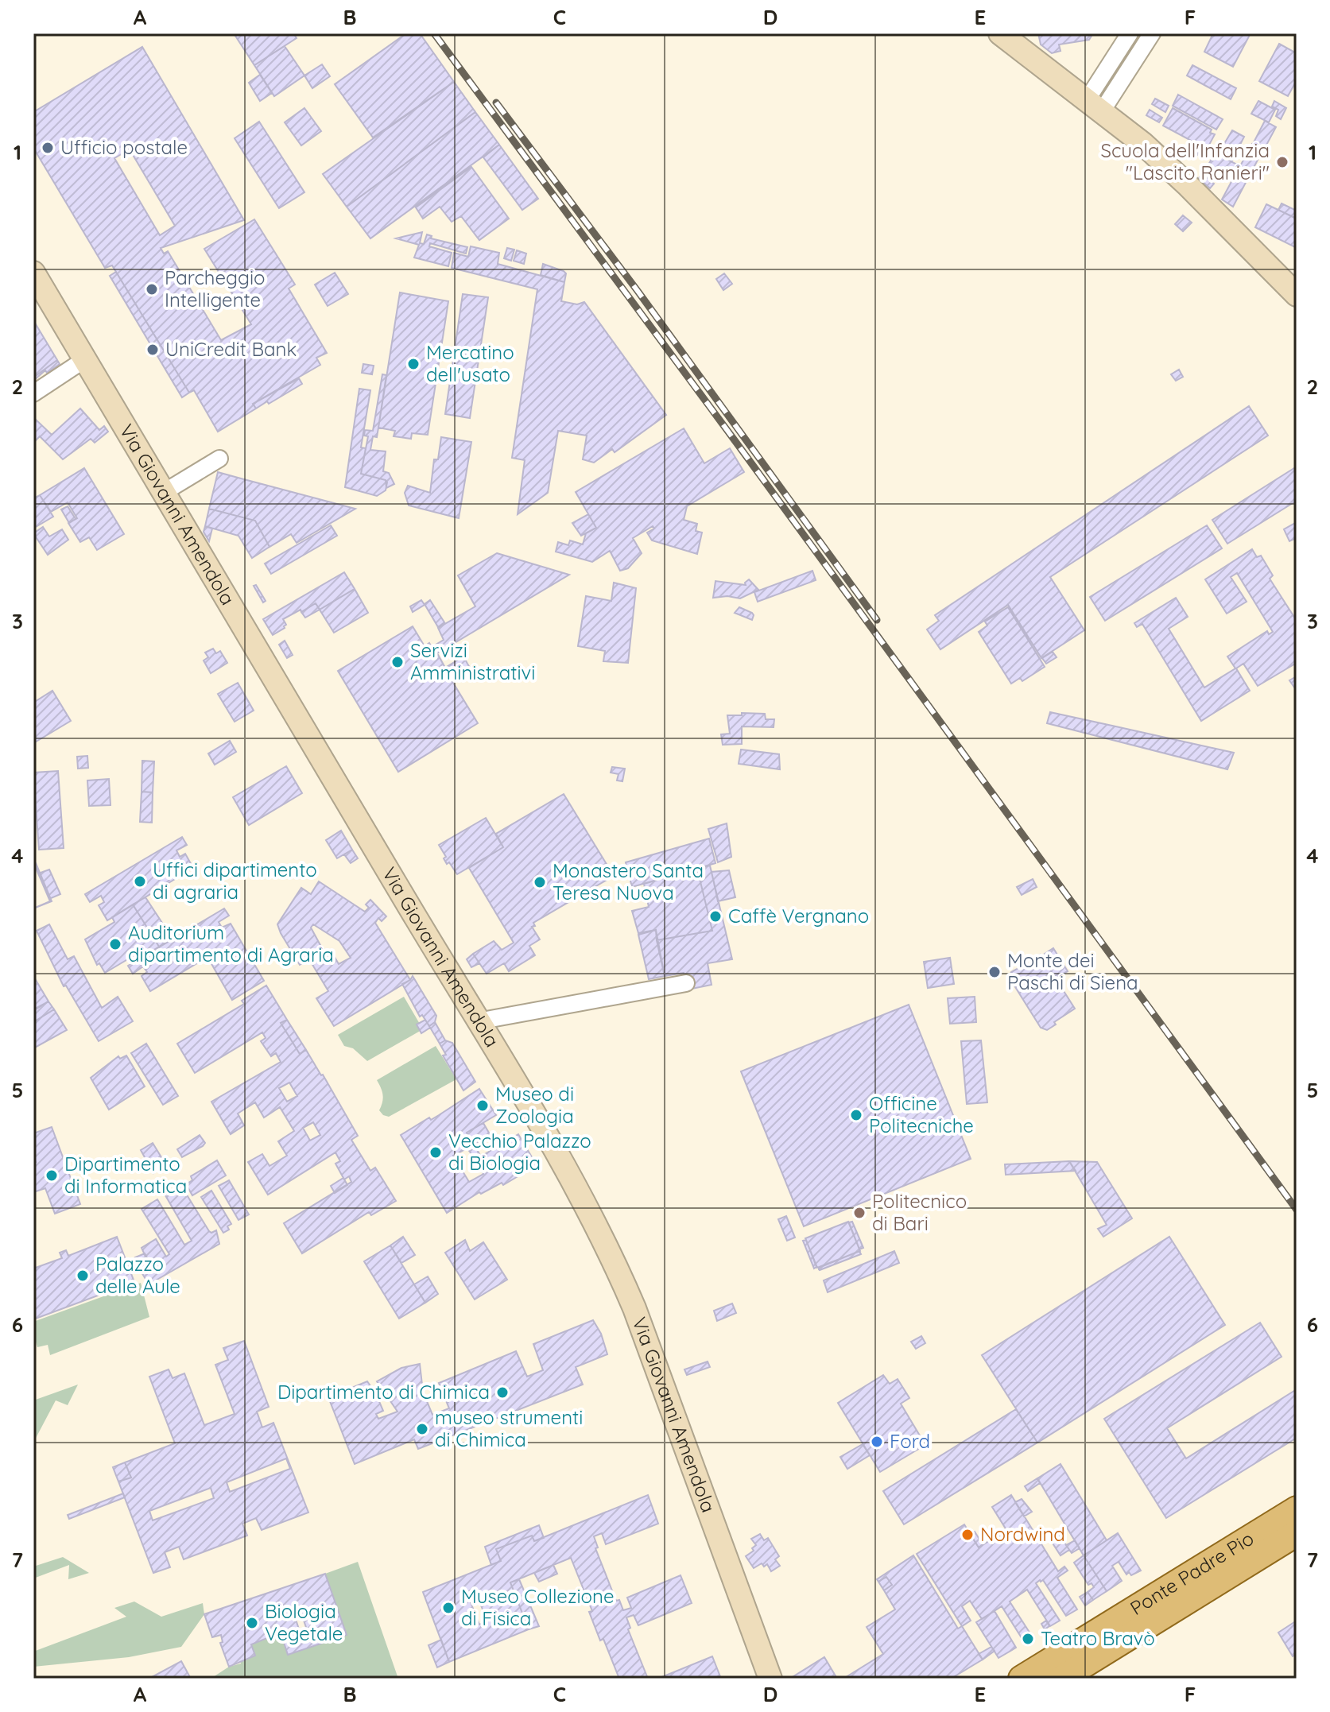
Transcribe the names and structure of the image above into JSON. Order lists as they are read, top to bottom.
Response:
{
  "streets": {
    "main road": ["Via Giovanni Amendola", "Ponte Padre Pio"]
  },
  "places": [
    "Ufficio postale",
    "Scuola dell'Infanzia \"Lascito Ranieri\"",
    "Parcheggio Intelligente",
    "UniCredit Bank",
    "Mercatino dell'usato",
    "Servizi Amministrativi",
    "Uffici dipartimento di agraria",
    "Monastero Santa Teresa Nuova",
    "Caffè Vergnano",
    "Auditorium dipartimento di Agraria",
    "Monte dei Paschi di Siena",
    "Museo di Zoologia",
    "Officine Politecniche",
    "Vecchio Palazzo di Biologia",
    "Dipartimento di Informatica",
    "Politecnico di Bari",
    "Palazzo delle Aule",
    "Dipartimento di Chimica",
    "museo strumenti di Chimica",
    "Ford",
    "Nordwind",
    "Museo Collezione di Fisica",
    "Biologia Vegetale",
    "Teatro Bravò"
  ],
  "grid": {
    "columns": [
      "A",
      "B",
      "C",
      "D",
      "E",
      "F"
    ],
    "rows": [
      "1",
      "2",
      "3",
      "4",
      "5",
      "6",
      "7"
    ]
  }
}
